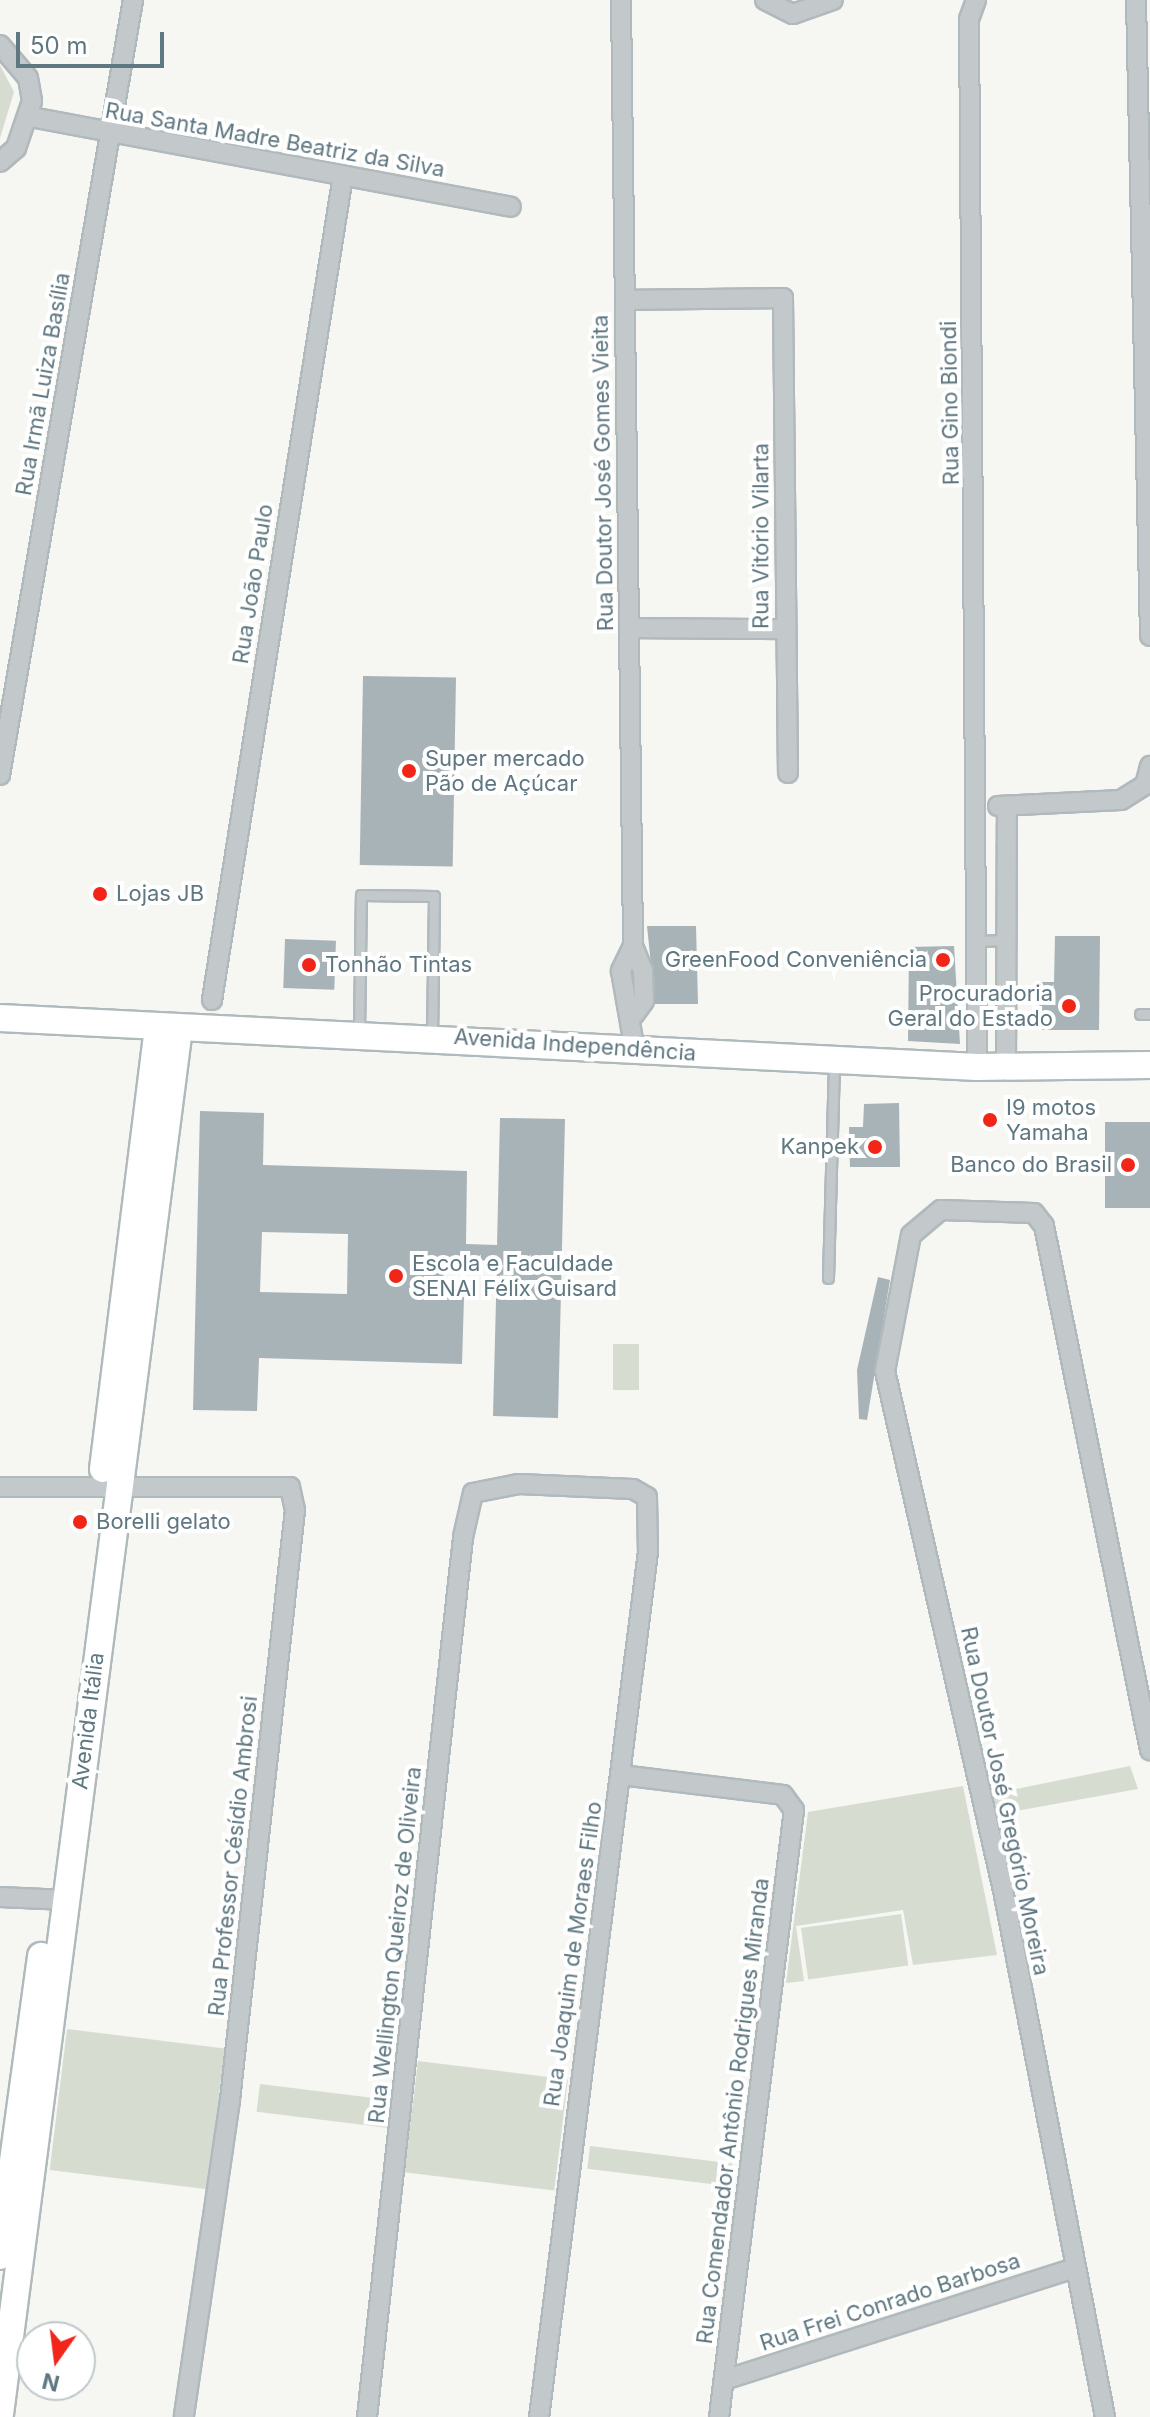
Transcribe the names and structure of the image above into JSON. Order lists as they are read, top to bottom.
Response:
{
  "streets": {
    "main road": ["Avenida Independência", "Avenida Itália"],
    "street": [
      "Rua Santa Madre Beatriz da Silva",
      "Rua Irmã Luiza Basília",
      "Rua Gino Biondi",
      "Rua Doutor José Gomes Vieita",
      "Rua Vitório Vilarta",
      "Rua João Paulo",
      "Rua Doutor José Gregório Moreira",
      "Rua Professor Césídio Ambrosi",
      "Rua Wellington Queiroz de Oliveira",
      "Rua Joaquim de Moraes Filho",
      "Rua Comendador Antônio Rodrigues Miranda",
      "Rua Frei Conrado Barbosa"
    ]
  },
  "crossings": [
    ["Rua Santa Madre Beatriz da Silva", "Rua Irmã Luiza Basília"],
    ["Rua Santa Madre Beatriz da Silva", "Rua João Paulo"],
    ["Rua Gino Biondi", "Avenida Independência"],
    ["Rua Doutor José Gomes Vieita", "Rua Vitório Vilarta"],
    ["Rua Doutor José Gomes Vieita", "Avenida Independência"],
    ["Avenida Independência", "Avenida Itália"],
    ["Avenida Itália", "Rua Professor Césídio Ambrosi"],
    ["Rua Doutor José Gregório Moreira", "Rua Frei Conrado Barbosa"],
    ["Rua Wellington Queiroz de Oliveira", "Rua Joaquim de Moraes Filho"],
    ["Rua Joaquim de Moraes Filho", "Rua Comendador Antônio Rodrigues Miranda"],
    ["Rua Comendador Antônio Rodrigues Miranda", "Rua Frei Conrado Barbosa"]
  ],
  "places": [
    "Super mercado Pão de Açúcar",
    "Lojas JB",
    "GreenFood Conveniência",
    "Tonhão Tintas",
    "Procuradoria Geral do Estado",
    "I9 motos Yamaha",
    "Kanpek",
    "Banco do Brasil",
    "Escola e Faculdade SENAI Félix Guisard",
    "Borelli gelato"
  ],
  "scale_bar": "50 m",
  "north": "bottom"
}
